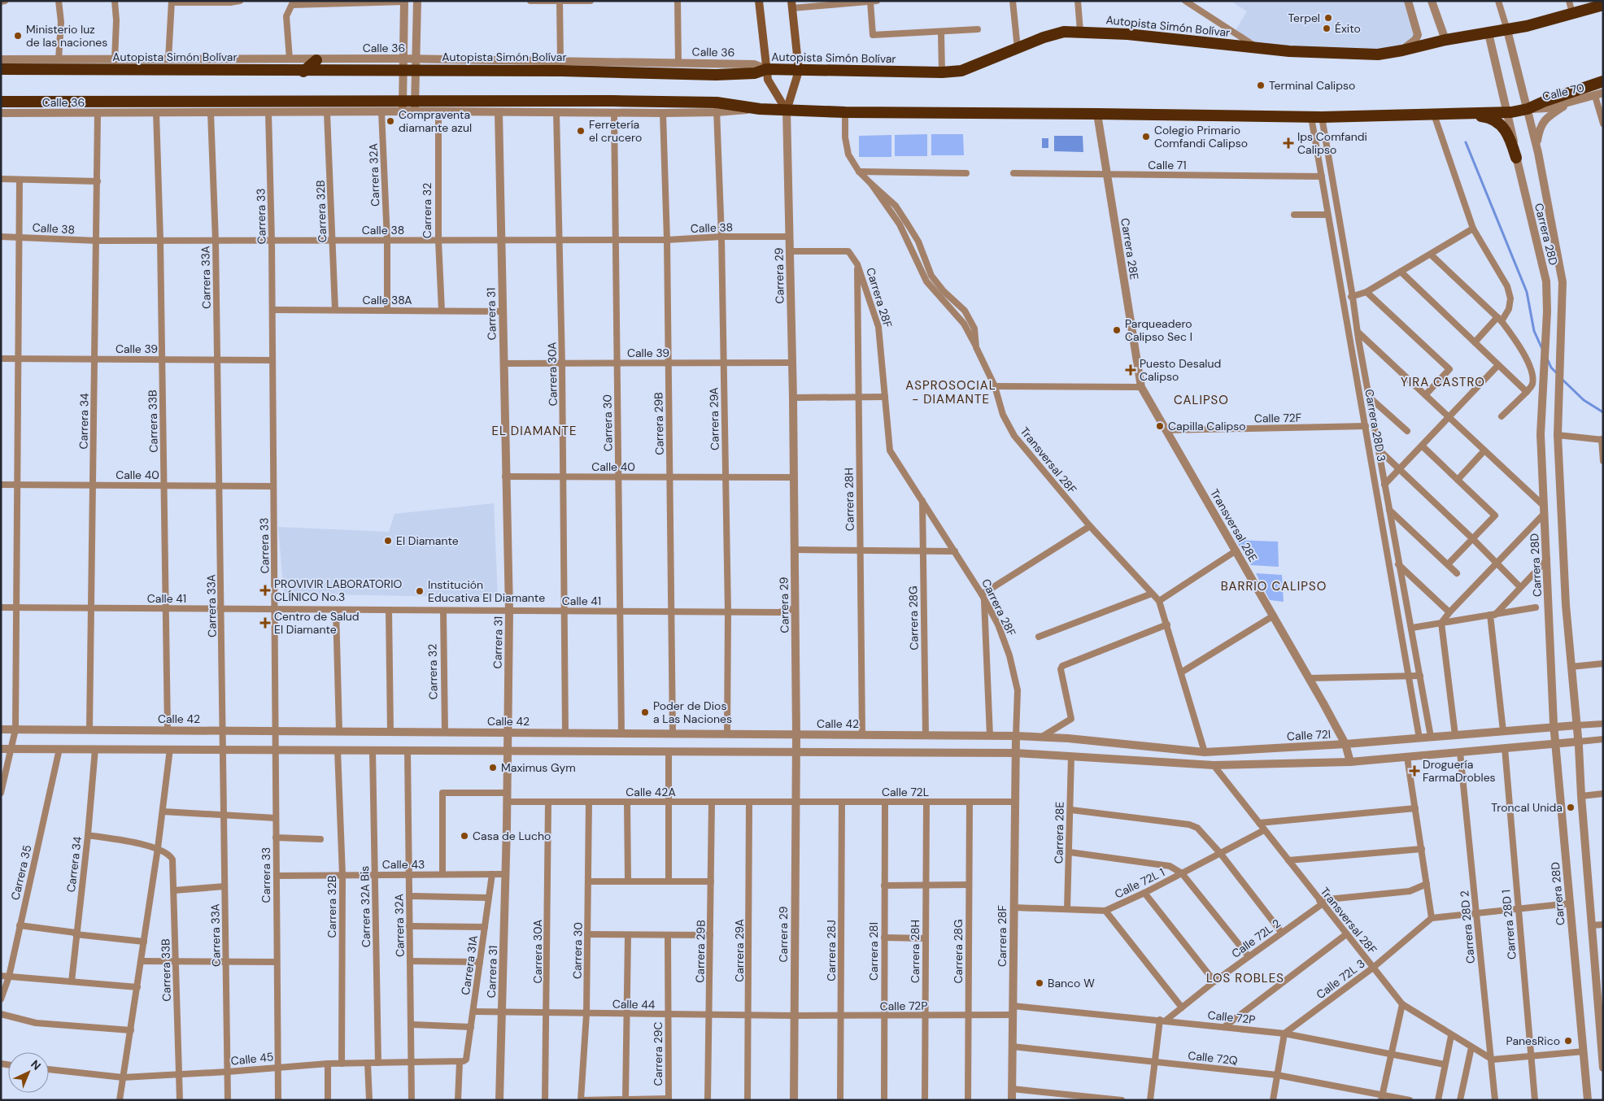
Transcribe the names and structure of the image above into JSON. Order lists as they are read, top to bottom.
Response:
{
  "streets": {
    "highway": ["Autopista Simón Bolívar"],
    "main road": ["Carrera 29"],
    "street": [
      "Calle 36",
      "Calle 70",
      "Calle 71",
      "Carrera 32A",
      "Carrera 32",
      "Carrera 32B",
      "Carrera 33",
      "Calle 38",
      "Carrera 28D",
      "Carrera 28E",
      "Carrera 33A",
      "Carrera 28F",
      "Calle 38A",
      "Carrera 31",
      "Calle 39",
      "Carrera 30A",
      "Calle 72F",
      "Carrera 29A",
      "Carrera 34",
      "Carrera 33B",
      "Carrera 30",
      "Carrera 29B",
      "Carrera 28D 3",
      "Transversal 28F",
      "Calle 40",
      "Carrera 28H",
      "Transversal 28E",
      "Calle 41",
      "Carrera 28G",
      "Calle 42",
      "Calle 72I",
      "Calle 42A",
      "Calle 72L",
      "Calle 43",
      "Carrera 35",
      "Calle 72L 1",
      "Carrera 32A Bis",
      "Carrera 28D 1",
      "Carrera 28D 2",
      "Calle 72L 2",
      "Carrera 28J",
      "Carrera 28I",
      "Carrera 31A",
      "Calle 72L 3",
      "Calle 44",
      "Calle 72P",
      "Carrera 29C",
      "Calle 72Q",
      "Calle 45"
    ]
  },
  "crossings": [
    ["Autopista Simón Bolívar", "Calle 36"],
    ["Autopista Simón Bolívar", "Carrera 28D"],
    ["Autopista Simón Bolívar", "Carrera 29"],
    ["Calle 36", "Carrera 32A"],
    ["Calle 36", "Carrera 32B"],
    ["Calle 36", "Carrera 33"],
    ["Calle 36", "Carrera 33A"],
    ["Calle 36", "Carrera 34"],
    ["Calle 36", "Carrera 33B"],
    ["Calle 70", "Carrera 28D"],
    ["Calle 71", "Carrera 28E"],
    ["Calle 71", "Carrera 28D 3"],
    ["Carrera 32A", "Calle 38"],
    ["Carrera 32A", "Calle 38A"],
    ["Carrera 32A", "Calle 43"],
    ["Carrera 32A", "Calle 45"],
    ["Carrera 32", "Calle 38"],
    ["Carrera 32", "Calle 38A"],
    ["Carrera 32", "Calle 41"],
    ["Carrera 32", "Calle 42"],
    ["Carrera 32B", "Calle 38"],
    ["Carrera 32B", "Calle 38A"],
    ["Carrera 32B", "Calle 43"],
    ["Carrera 32B", "Calle 45"],
    ["Carrera 33", "Calle 38"],
    ["Carrera 33", "Calle 38A"],
    ["Carrera 33", "Calle 39"],
    ["Carrera 33", "Calle 40"],
    ["Carrera 33", "Calle 41"],
    ["Carrera 33", "Calle 42"],
    ["Carrera 33", "Calle 43"],
    ["Carrera 33", "Calle 45"],
    ["Calle 38", "Carrera 29"],
    ["Calle 38", "Carrera 33A"],
    ["Calle 38", "Carrera 31"],
    ["Calle 38", "Carrera 30A"],
    ["Calle 38", "Carrera 29A"],
    ["Calle 38", "Carrera 34"],
    ["Calle 38", "Carrera 33B"],
    ["Calle 38", "Carrera 30"],
    ["Calle 38", "Carrera 29B"],
    ["Carrera 28D", "Calle 72I"],
    ["Carrera 28E", "Transversal 28E"],
    ["Carrera 28E", "Calle 72L 1"],
    ["Carrera 29", "Carrera 28F"],
    ["Carrera 29", "Calle 39"],
    ["Carrera 29", "Calle 40"],
    ["Carrera 29", "Calle 41"],
    ["Carrera 29", "Calle 42"],
    ["Carrera 29", "Calle 42A"],
    ["Carrera 29", "Calle 72L"],
    ["Carrera 29", "Calle 44"],
    ["Carrera 29", "Calle 72P"],
    ["Carrera 33A", "Calle 39"],
    ["Carrera 33A", "Calle 40"],
    ["Carrera 33A", "Calle 41"],
    ["Carrera 33A", "Calle 42"],
    ["Carrera 33A", "Calle 45"],
    ["Carrera 28F", "Carrera 28H"],
    ["Carrera 28F", "Carrera 28G"],
    ["Carrera 28F", "Calle 42"],
    ["Carrera 28F", "Calle 72I"],
    ["Carrera 28F", "Calle 72L"],
    ["Carrera 28F", "Calle 72L 1"],
    ["Carrera 28F", "Calle 72P"],
    ["Carrera 28F", "Calle 72Q"],
    ["Calle 38A", "Carrera 31"],
    ["Carrera 31", "Calle 39"],
    ["Carrera 31", "Calle 40"],
    ["Carrera 31", "Calle 41"],
    ["Carrera 31", "Calle 42"],
    ["Carrera 31", "Calle 42A"],
    ["Carrera 31", "Calle 43"],
    ["Carrera 31", "Calle 44"],
    ["Calle 39", "Carrera 30A"],
    ["Calle 39", "Carrera 29A"],
    ["Calle 39", "Carrera 34"],
    ["Calle 39", "Carrera 33B"],
    ["Calle 39", "Carrera 30"],
    ["Calle 39", "Carrera 29B"],
    ["Carrera 30A", "Calle 40"],
    ["Carrera 30A", "Calle 41"],
    ["Carrera 30A", "Calle 42"],
    ["Carrera 30A", "Calle 42A"],
    ["Carrera 30A", "Calle 44"],
    ["Calle 72F", "Carrera 28D 3"],
    ["Calle 72F", "Transversal 28E"],
    ["Carrera 29A", "Calle 40"],
    ["Carrera 29A", "Calle 41"],
    ["Carrera 29A", "Calle 42"],
    ["Carrera 29A", "Calle 42A"],
    ["Carrera 29A", "Calle 44"],
    ["Carrera 34", "Calle 40"],
    ["Carrera 34", "Calle 41"],
    ["Carrera 34", "Calle 42"],
    ["Carrera 33B", "Calle 40"],
    ["Carrera 33B", "Calle 41"],
    ["Carrera 33B", "Calle 42"],
    ["Carrera 33B", "Calle 45"],
    ["Carrera 30", "Calle 40"],
    ["Carrera 30", "Calle 41"],
    ["Carrera 30", "Calle 42"],
    ["Carrera 30", "Calle 42A"],
    ["Carrera 30", "Calle 44"],
    ["Carrera 29B", "Calle 40"],
    ["Carrera 29B", "Calle 41"],
    ["Carrera 29B", "Calle 42"],
    ["Carrera 29B", "Calle 42A"],
    ["Carrera 29B", "Calle 44"],
    ["Carrera 28D 3", "Calle 72I"],
    ["Transversal 28F", "Calle 72I"],
    ["Transversal 28F", "Calle 72L 1"],
    ["Transversal 28F", "Carrera 28D 2"],
    ["Transversal 28F", "Calle 72L 2"],
    ["Transversal 28F", "Calle 72L 3"],
    ["Carrera 28H", "Calle 42"],
    ["Carrera 28H", "Calle 72L"],
    ["Carrera 28H", "Calle 72P"],
    ["Transversal 28E", "Calle 72I"],
    ["Carrera 28G", "Calle 42"],
    ["Carrera 28G", "Calle 72L"],
    ["Carrera 28G", "Calle 72P"],
    ["Calle 42", "Calle 72I"],
    ["Calle 42A", "Calle 72L"],
    ["Calle 42A", "Calle 43"],
    ["Calle 72L", "Carrera 28J"],
    ["Calle 72L", "Carrera 28I"],
    ["Calle 43", "Carrera 32A Bis"],
    ["Calle 43", "Carrera 31A"],
    ["Carrera 32A Bis", "Calle 45"],
    ["Calle 72L 2", "Calle 72P"],
    ["Carrera 28J", "Calle 72P"],
    ["Carrera 28I", "Calle 72P"],
    ["Carrera 31A", "Calle 44"],
    ["Carrera 31A", "Calle 45"],
    ["Calle 72L 3", "Calle 72P"],
    ["Calle 44", "Calle 72P"],
    ["Calle 44", "Carrera 29C"]
  ],
  "districts": [
    "YIRA CASTRO",
    "ASPROSOCIAL - DIAMANTE",
    "CALIPSO",
    "EL DIAMANTE",
    "BARRIO CALIPSO",
    "LOS ROBLES"
  ],
  "places": {
    "other": [
      "Terpel",
      "Éxito",
      "Ministerio luz de las naciones",
      "Terminal Calipso",
      "Compraventa diamante azul",
      "Ferretería el crucero",
      "Colegio Primario Comfandi Calipso",
      "Parqueadero Calipso Sec I",
      "Capilla Calipso",
      "El Diamante",
      "Institución Educativa El Diamante",
      "Poder de Dios a Las Naciones",
      "Maximus Gym",
      "Troncal Unida",
      "Casa de Lucho",
      "Banco W",
      "PanesRico"
    ],
    "health": [
      "Ips Comfandi Calipso",
      "Puesto Desalud Calipso",
      "PROVIVIR LABORATORIO CLÍNICO No.3",
      "Centro de Salud El Diamante",
      "Droguería FarmaDrobles"
    ]
  },
  "north": "top right"
}
